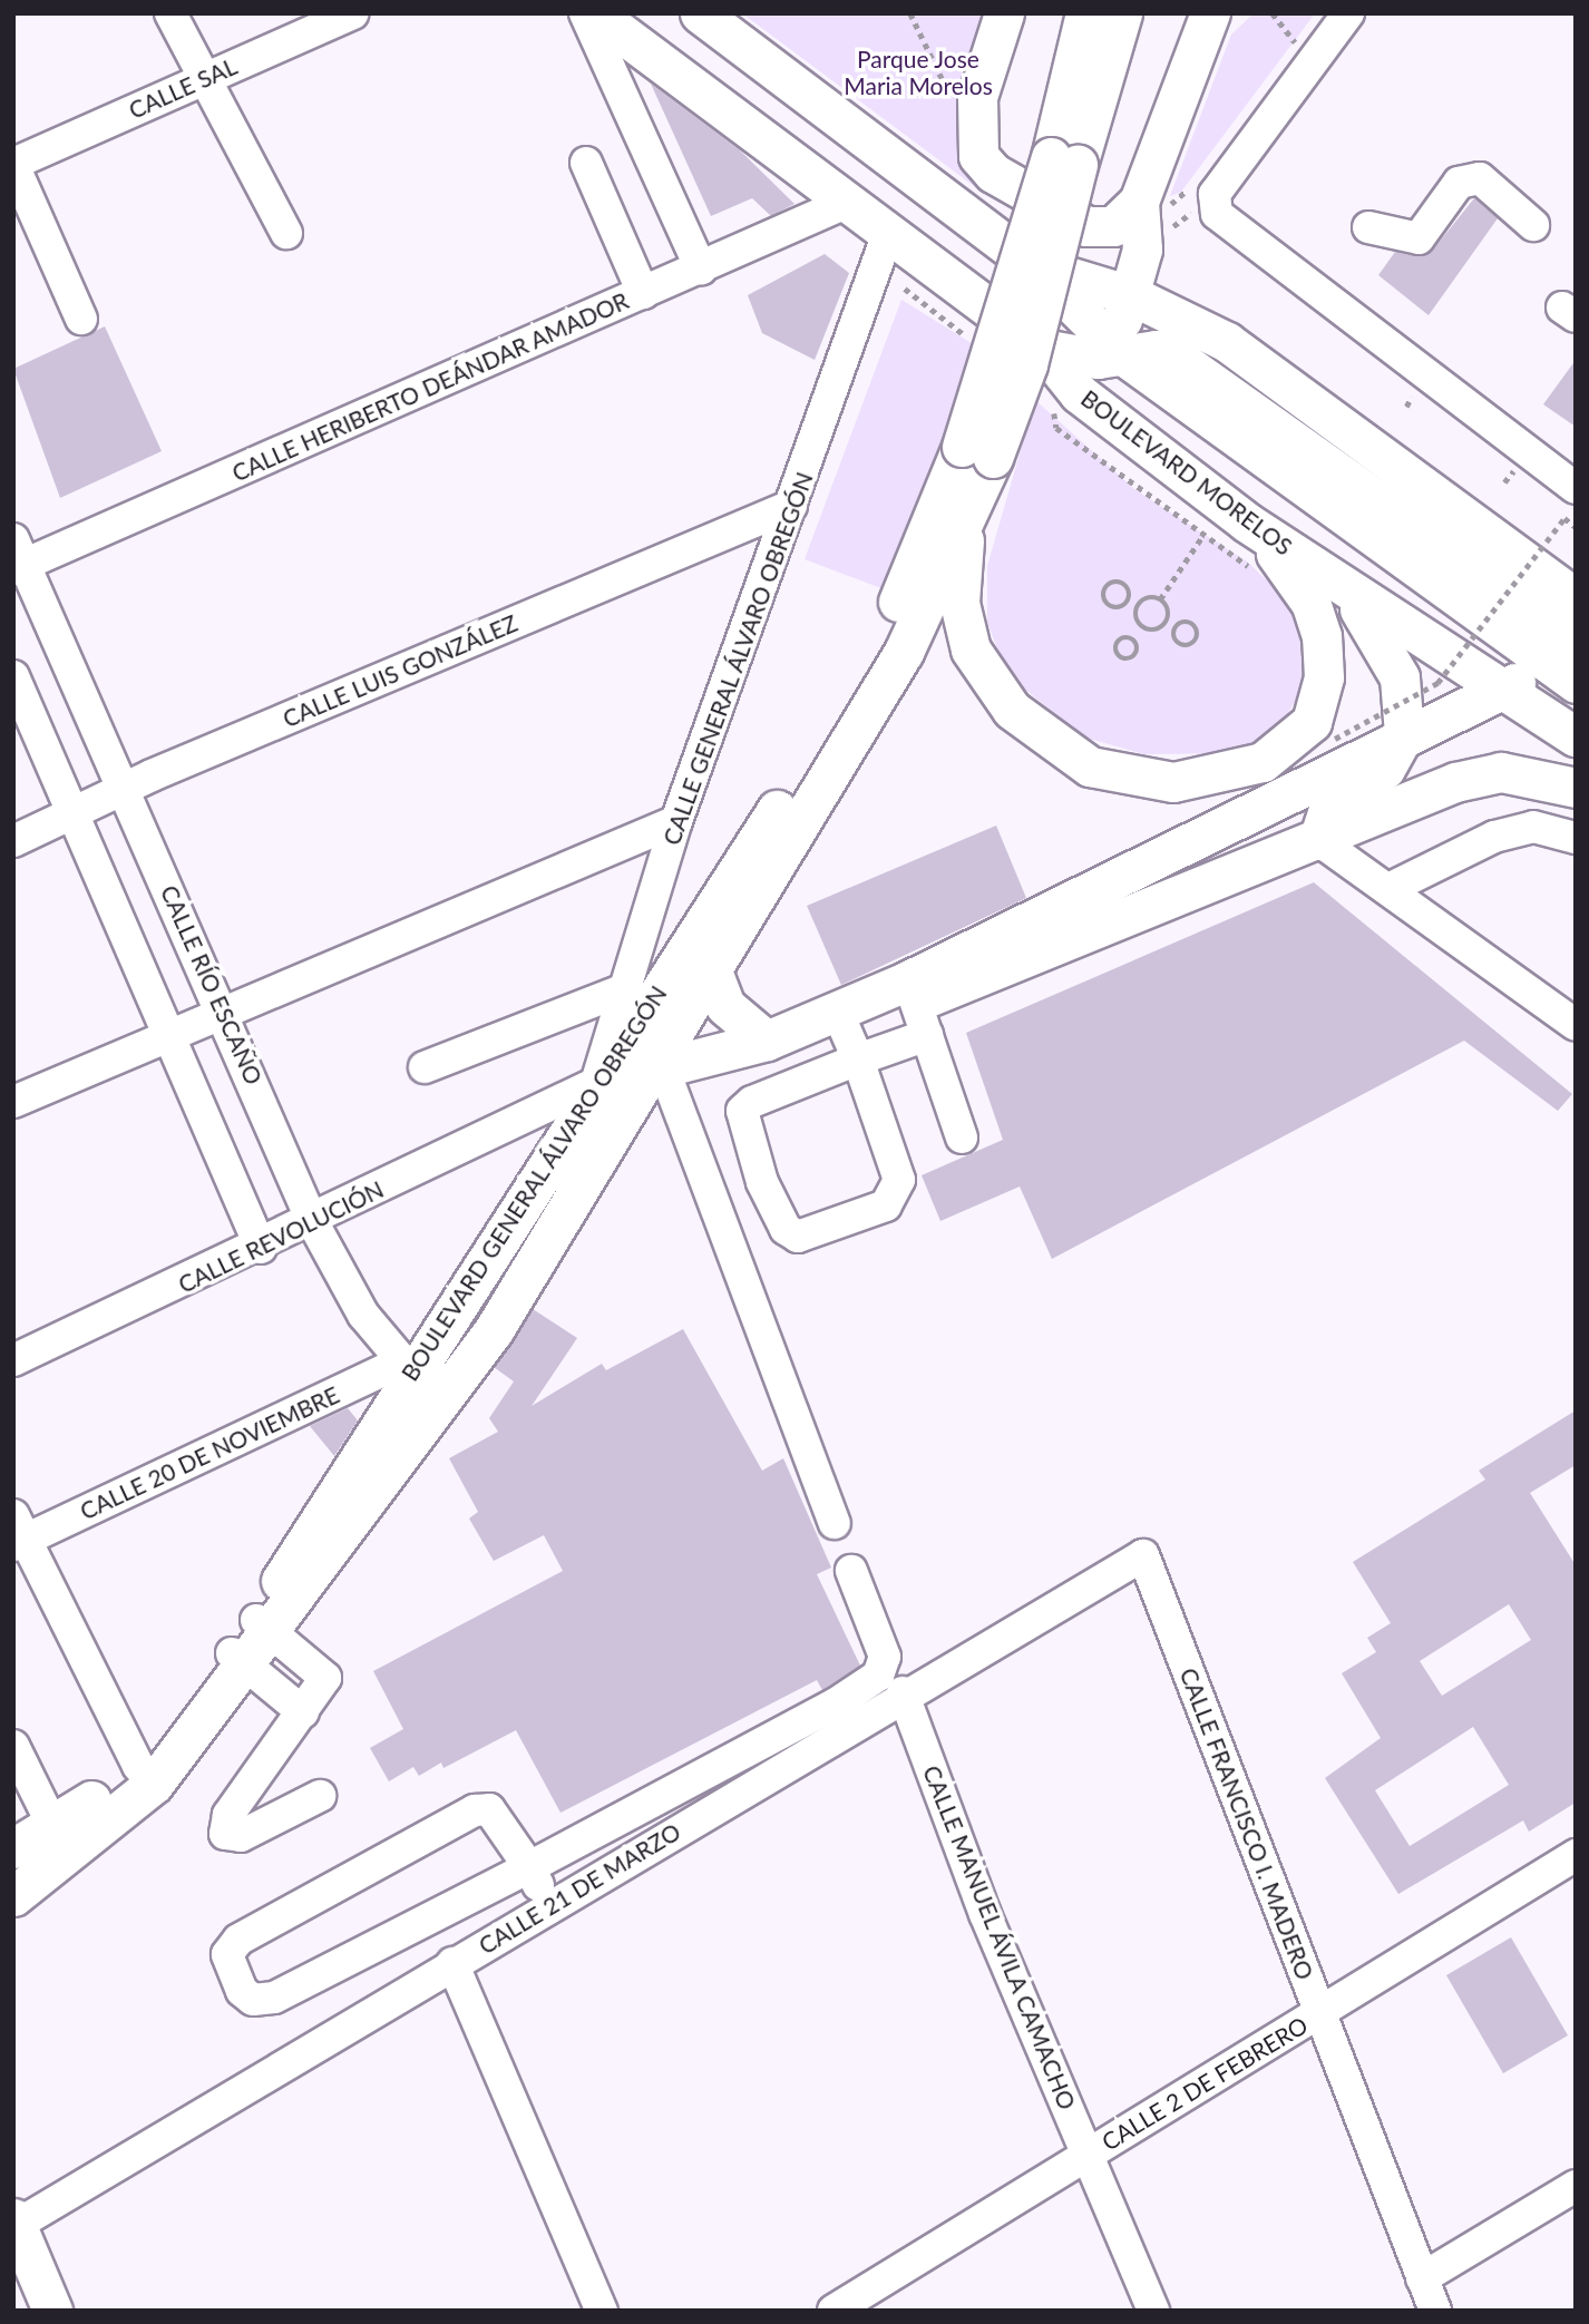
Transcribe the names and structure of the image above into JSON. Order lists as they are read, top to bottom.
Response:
{
  "streets": {
    "main road": ["BOULEVARD MORELOS", "BOULEVARD GENERAL ÁLVARO OBREGÓN"],
    "street": [
      "CALLE SAL",
      "CALLE HERIBERTO DEÁNDAR AMADOR",
      "CALLE GENERAL ÁLVARO OBREGÓN",
      "CALLE LUIS GONZÁLEZ",
      "CALLE RÍO ESCAÑO",
      "CALLE REVOLUCIÓN",
      "CALLE 20 DE NOVIEMBRE",
      "CALLE FRANCISCO I. MADERO",
      "CALLE 21 DE MARZO",
      "CALLE MANUEL ÁVILA CAMACHO",
      "CALLE 2 DE FEBRERO"
    ]
  },
  "crossings": [
    ["CALLE HERIBERTO DEÁNDAR AMADOR", "BOULEVARD MORELOS"],
    ["CALLE HERIBERTO DEÁNDAR AMADOR", "CALLE RÍO ESCAÑO"],
    ["BOULEVARD MORELOS", "CALLE GENERAL ÁLVARO OBREGÓN"],
    ["CALLE GENERAL ÁLVARO OBREGÓN", "CALLE LUIS GONZÁLEZ"],
    ["CALLE GENERAL ÁLVARO OBREGÓN", "BOULEVARD GENERAL ÁLVARO OBREGÓN"],
    ["CALLE GENERAL ÁLVARO OBREGÓN", "CALLE REVOLUCIÓN"],
    ["CALLE LUIS GONZÁLEZ", "CALLE RÍO ESCAÑO"],
    ["CALLE RÍO ESCAÑO", "BOULEVARD GENERAL ÁLVARO OBREGÓN"],
    ["CALLE RÍO ESCAÑO", "CALLE REVOLUCIÓN"],
    ["CALLE RÍO ESCAÑO", "CALLE 20 DE NOVIEMBRE"],
    ["BOULEVARD GENERAL ÁLVARO OBREGÓN", "CALLE REVOLUCIÓN"],
    ["BOULEVARD GENERAL ÁLVARO OBREGÓN", "CALLE 20 DE NOVIEMBRE"],
    ["CALLE FRANCISCO I. MADERO", "CALLE 21 DE MARZO"],
    ["CALLE FRANCISCO I. MADERO", "CALLE 2 DE FEBRERO"],
    ["CALLE 21 DE MARZO", "CALLE MANUEL ÁVILA CAMACHO"],
    ["CALLE MANUEL ÁVILA CAMACHO", "CALLE 2 DE FEBRERO"]
  ],
  "parks": ["Parque Jose Maria Morelos"]
}
